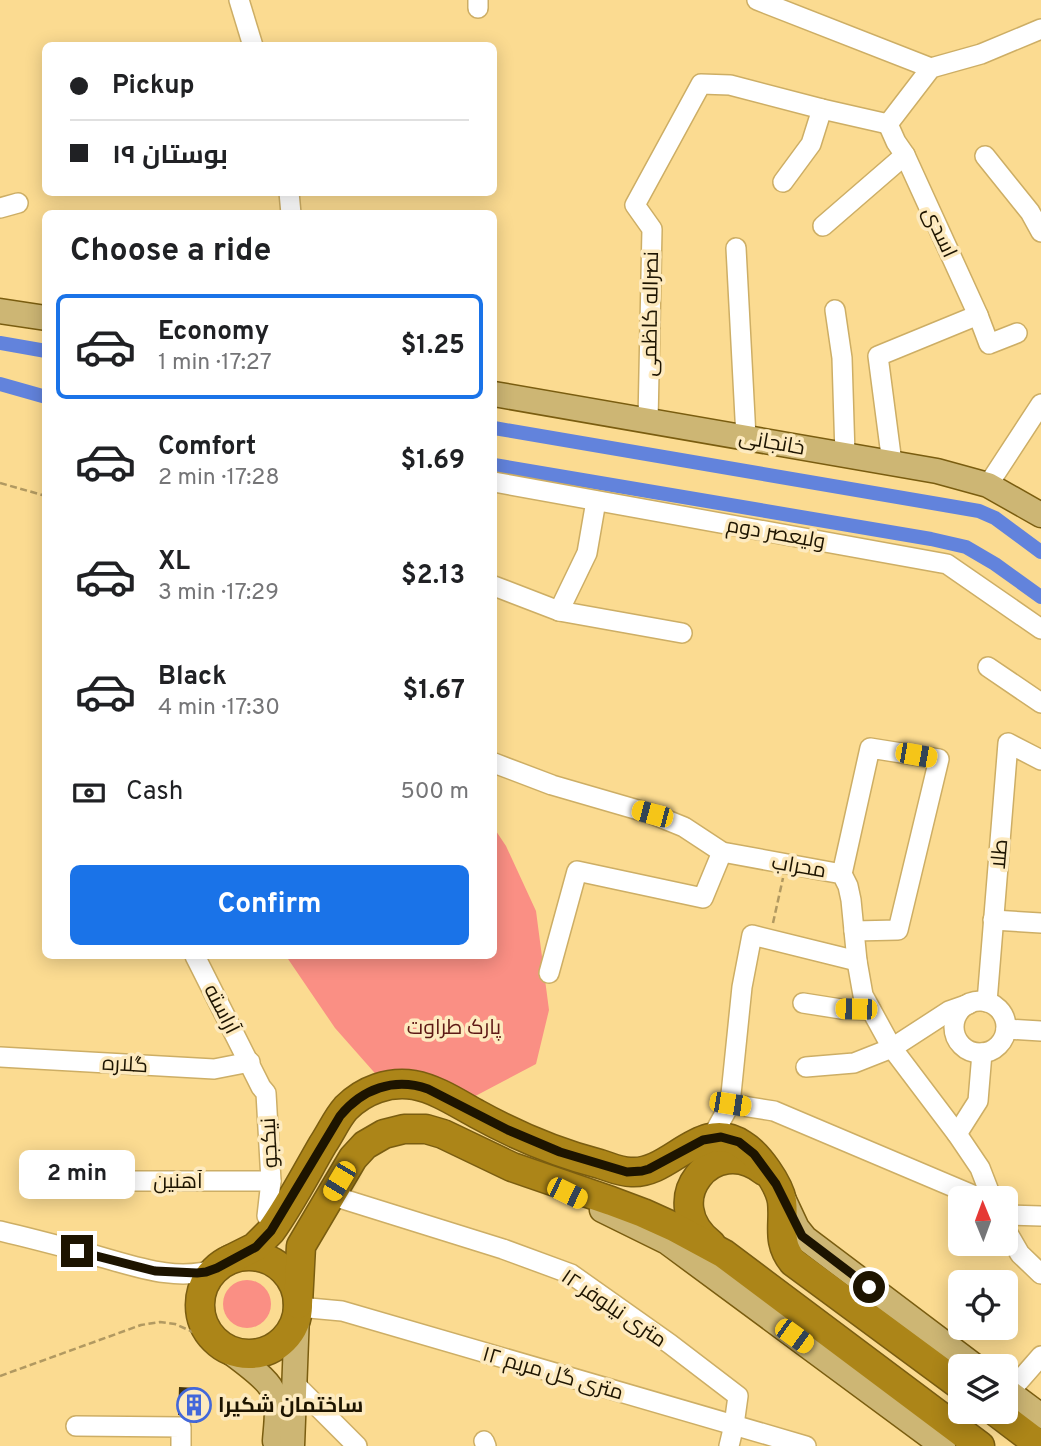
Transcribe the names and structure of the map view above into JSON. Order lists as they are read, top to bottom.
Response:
{
  "streets": {
    "main road": ["خانجانی"],
    "street": [
      "اسدی",
      "نصراله کاظمی",
      "ولیعصر دوم",
      "طلا",
      "محراب",
      "آراسته",
      "گلاره",
      "نیکجو",
      "آهنین",
      "۱۲ متری نیلوفر",
      "۱۲ متری گل مریم"
    ]
  },
  "crossings": [
    ["اسدی", "نصراله کاظمی"],
    ["نصراله کاظمی", "خانجانی"],
    ["آراسته", "گلاره"],
    ["آراسته", "نیکجو"],
    ["گلاره", "نیکجو"],
    ["نیکجو", "آهنین"],
    ["۱۲ متری نیلوفر", "۱۲ متری گل مریم"]
  ],
  "parks": ["پارک طراوت"],
  "places": {
    "building": ["ساختمان شکیرا"]
  },
  "north": "top",
  "page": {
    "banner": ["Pickup", "بوستان ۱۹"],
    "heading": "Choose a ride",
    "list": [
      {
        "name": "Economy",
        "note": "1 min · 17:27",
        "value": "$1.25"
      },
      {
        "name": "Comfort",
        "note": "2 min · 17:28",
        "value": "$1.69"
      },
      {
        "name": "XL",
        "note": "3 min · 17:29",
        "value": "$2.13"
      },
      {
        "name": "Black",
        "note": "4 min · 17:30",
        "value": "$1.67"
      }
    ],
    "pay": ["Cash", "500 m"],
    "buttons": "Confirm",
    "bubble": "2 min"
  }
}
